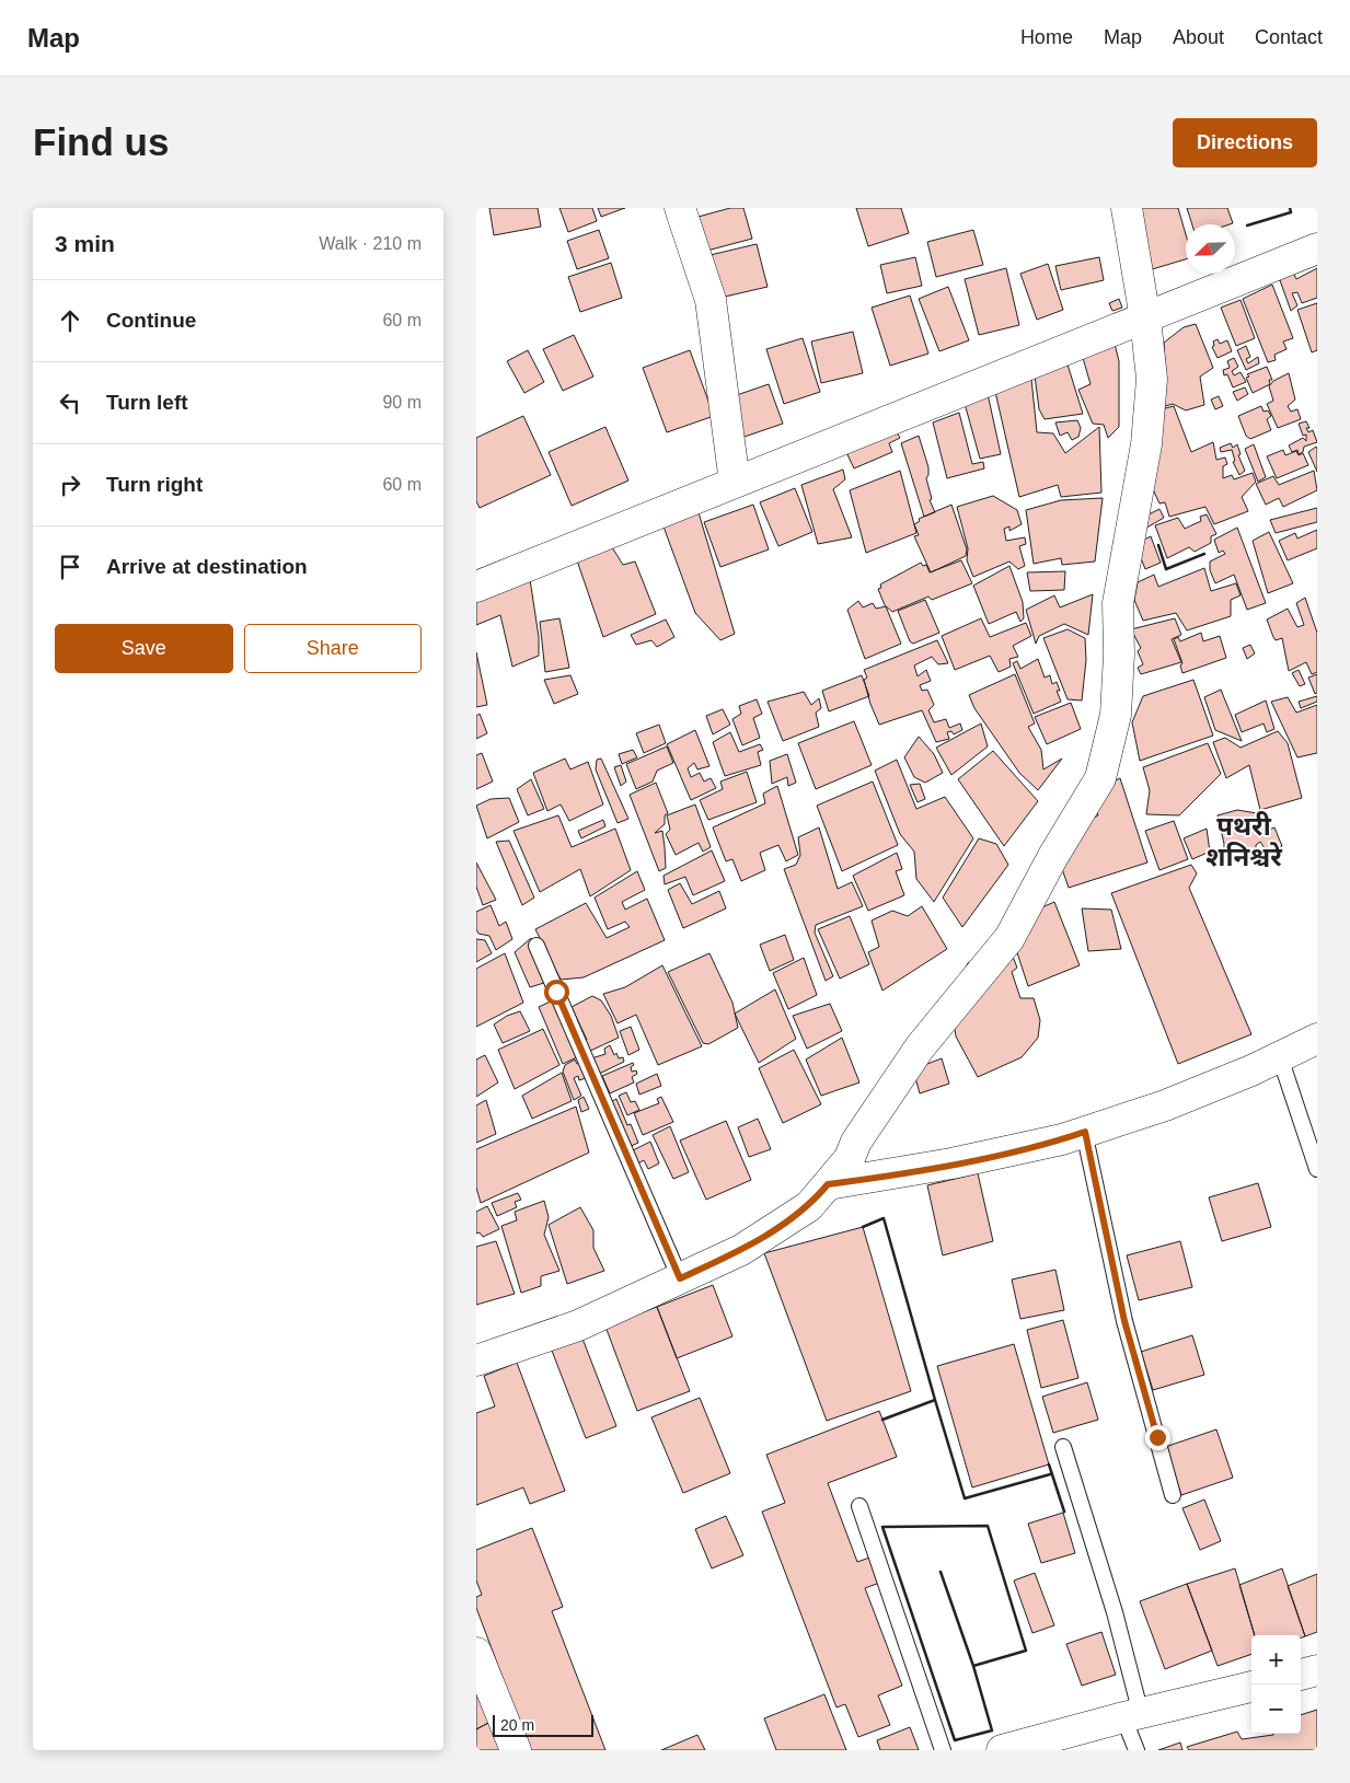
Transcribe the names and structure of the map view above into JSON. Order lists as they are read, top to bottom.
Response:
{
  "districts": ["पथरी शनिश्चरे"],
  "scale_bar": "20 m",
  "north": "bottom left",
  "page": {
    "header": "Map",
    "nav": [
      "Home",
      "Map",
      "About",
      "Contact"
    ],
    "buttons": [
      "Directions",
      ["Save", "Share"]
    ],
    "title": "Find us",
    "heading": ["3 min", "Walk · 210 m"],
    "list": [
      ["Continue", "60 m"],
      ["Turn left", "90 m"],
      ["Turn right", "60 m"],
      "Arrive at destination"
    ],
    "map_buttons": ["+", "−"],
    "scale": "20 m"
  }
}
